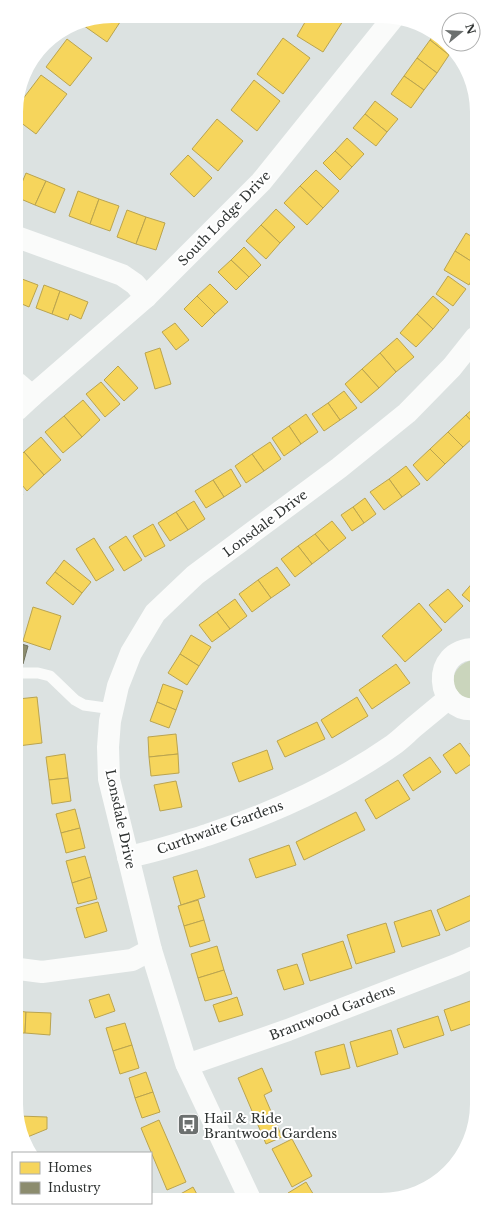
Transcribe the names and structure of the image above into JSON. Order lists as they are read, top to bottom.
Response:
{
  "streets": {
    "street": [
      "South Lodge Drive",
      "Lonsdale Drive",
      "Curthwaite Gardens",
      "Brantwood Gardens"
    ]
  },
  "crossings": [
    ["Lonsdale Drive", "Curthwaite Gardens"],
    ["Lonsdale Drive", "Brantwood Gardens"]
  ],
  "places": {
    "bus stop": ["Hail & Ride Brantwood Gardens"]
  },
  "legend": ["Homes", "Industry"],
  "north": "right"
}
